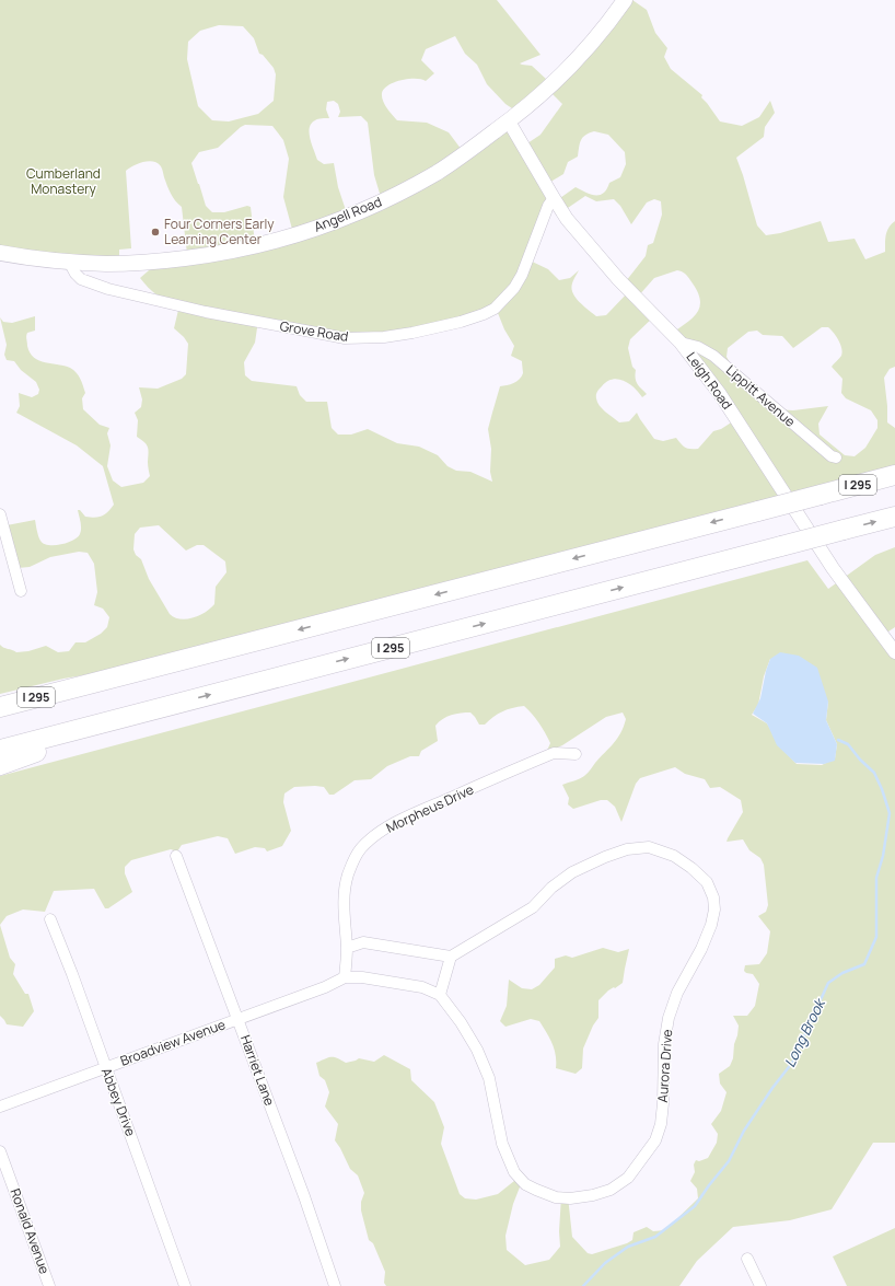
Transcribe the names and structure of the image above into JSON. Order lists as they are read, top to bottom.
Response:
{
  "streets": {
    "highway": ["I 295"],
    "main road": ["Angell Road"],
    "street": [
      "Grove Road",
      "Leigh Road",
      "Lippitt Avenue",
      "Morpheus Drive",
      "Broadview Avenue",
      "Aurora Drive",
      "Harriet Lane",
      "Abbey Drive",
      "Ronald Avenue"
    ]
  },
  "crossings": [
    ["Angell Road", "Grove Road"],
    ["Angell Road", "Leigh Road"],
    ["Grove Road", "Leigh Road"],
    ["Leigh Road", "Lippitt Avenue"],
    ["Broadview Avenue", "Harriet Lane"],
    ["Broadview Avenue", "Abbey Drive"]
  ],
  "water": ["Long Brook"],
  "parks": ["Cumberland Monastery"],
  "places": ["Four Corners Early Learning Center"]
}
